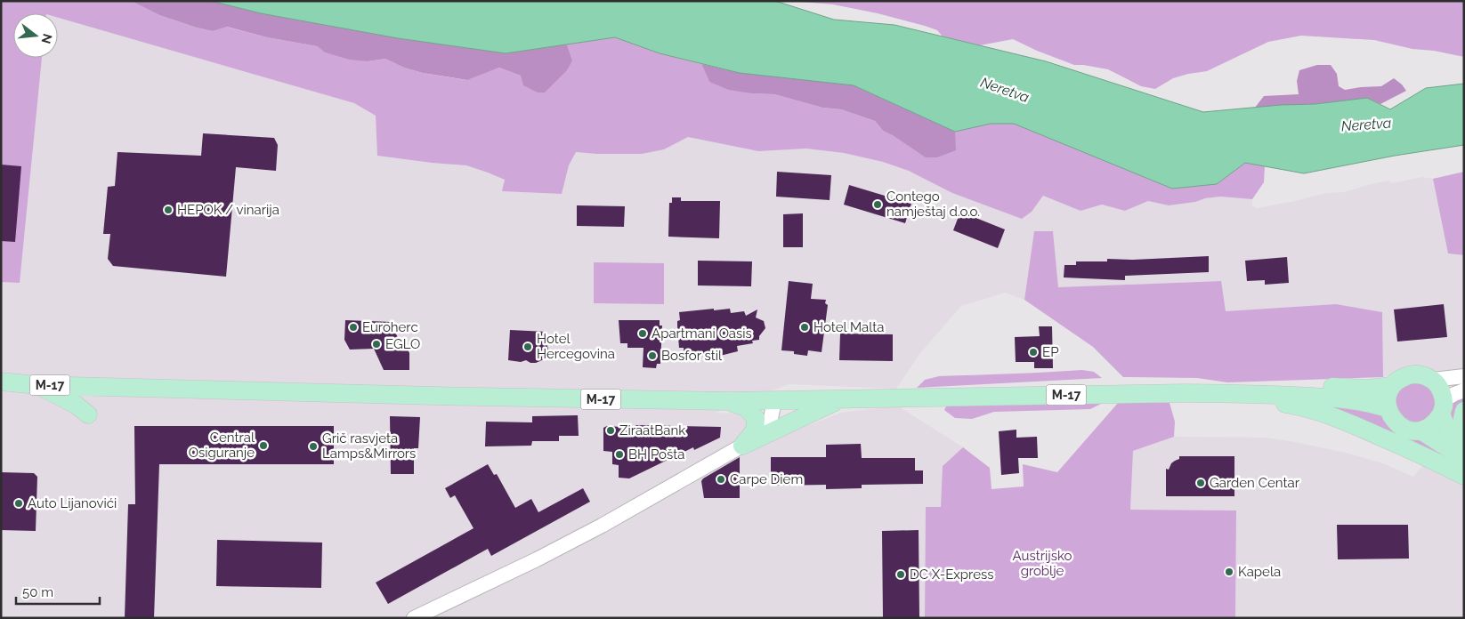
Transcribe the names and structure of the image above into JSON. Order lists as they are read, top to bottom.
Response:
{
  "streets": {
    "main road": ["M-17"]
  },
  "water": ["Neretva"],
  "parks": ["Austrijsko groblje"],
  "places": [
    "Contego namještaj d.o.o.",
    "HEPOK / vinarija",
    "Euroherc",
    "Hotel Malta",
    "Apartmani Oasis",
    "EGLO",
    "Hotel Hercegovina",
    "EP",
    "Bosfor stil",
    "ZiraatBank",
    "Central Osiguranje",
    "Grič rasvjeta Lamps&Mirrors",
    "BH Pošta",
    "Carpe Diem",
    "Garden Centar",
    "Auto Lijanovići",
    "Kapela",
    "DC X-Express"
  ],
  "scale_bar": "50 m",
  "north": "right"
}
